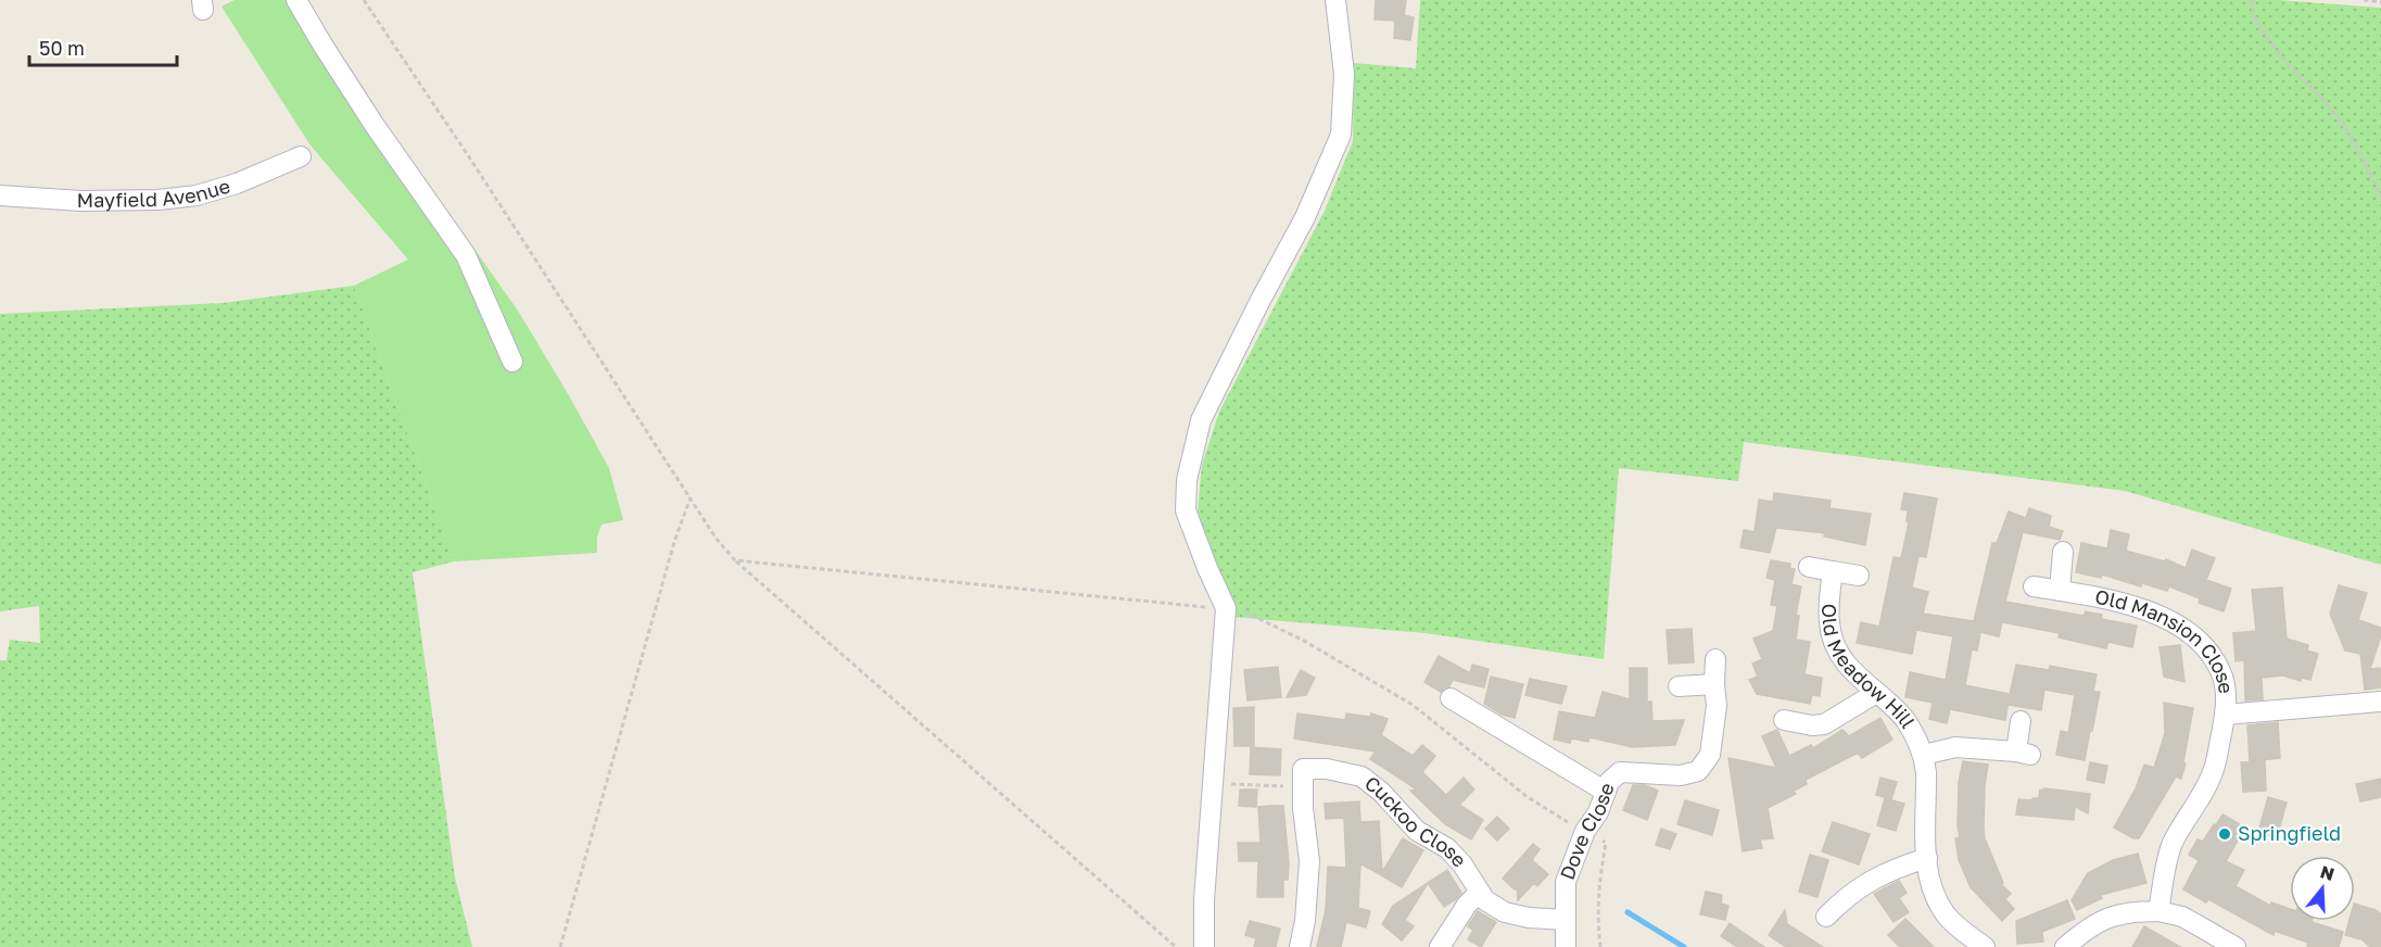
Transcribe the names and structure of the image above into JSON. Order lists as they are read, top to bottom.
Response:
{
  "streets": {
    "street": [
      "Mayfield Avenue",
      "Old Mansion Close",
      "Old Meadow Hill",
      "Cuckoo Close",
      "Dove Close"
    ]
  },
  "crossings": [
    ["Cuckoo Close", "Dove Close"]
  ],
  "places": ["Springfield"],
  "scale_bar": "50 m",
  "north": "top"
}
